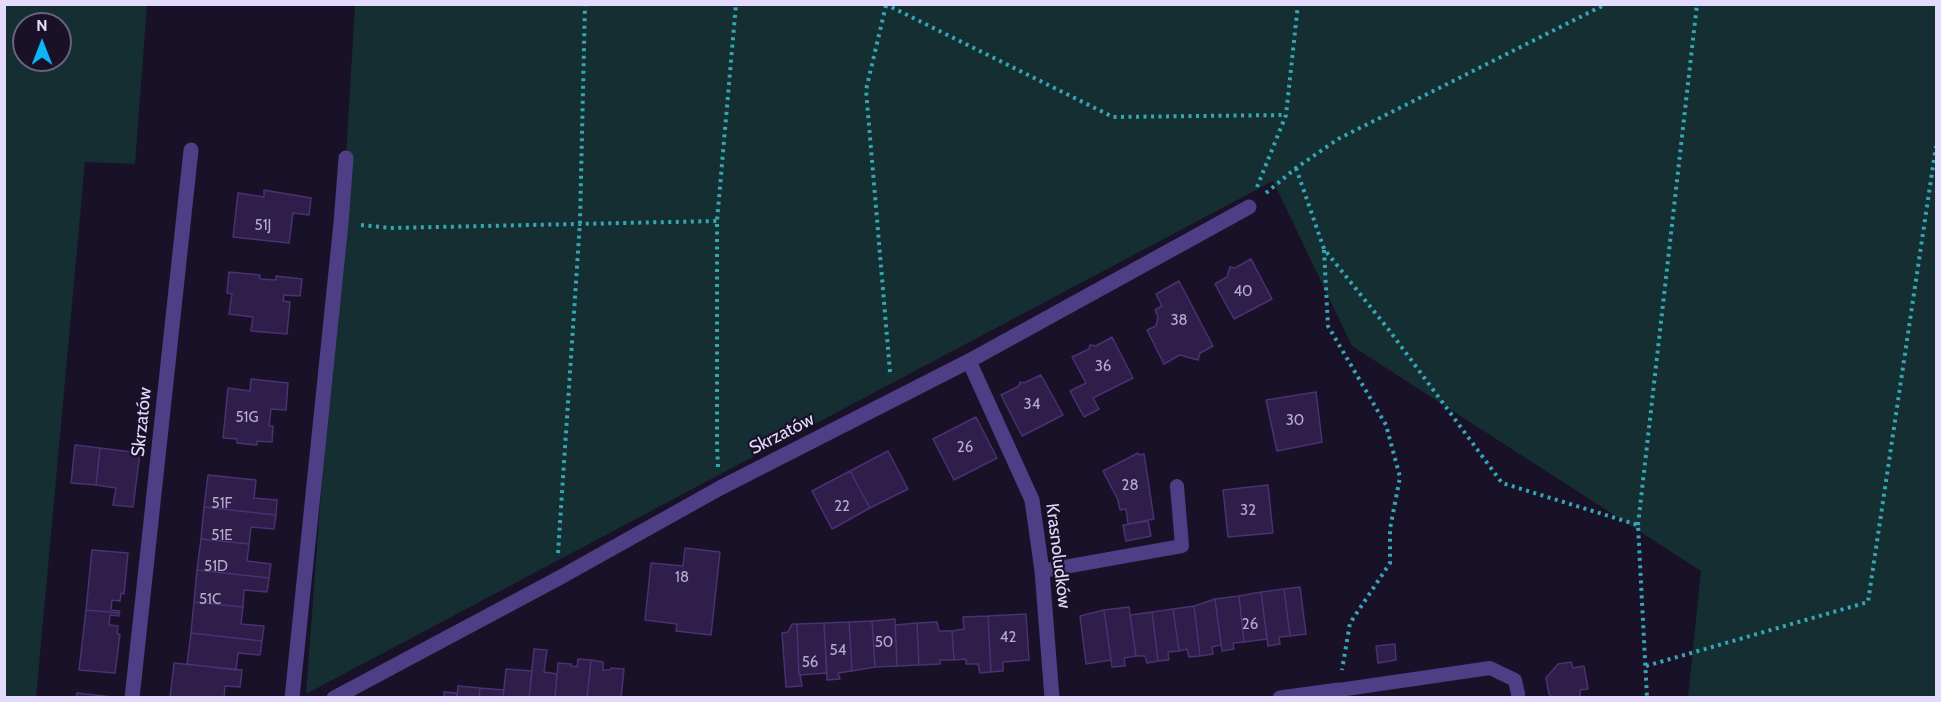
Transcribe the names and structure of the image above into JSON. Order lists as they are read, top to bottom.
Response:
{
  "streets": {
    "street": ["Skrzatów", "Krasnoludków"]
  },
  "crossings": [
    ["Skrzatów", "Krasnoludków"]
  ],
  "house_numbers": [
    "51J",
    "40",
    "38",
    "36",
    "34",
    "51G",
    "30",
    "26",
    "28",
    "51F",
    "22",
    "32",
    "51E",
    "51D",
    "18",
    "51C",
    "26",
    "42",
    "50",
    "54",
    "56"
  ],
  "north": "top"
}
